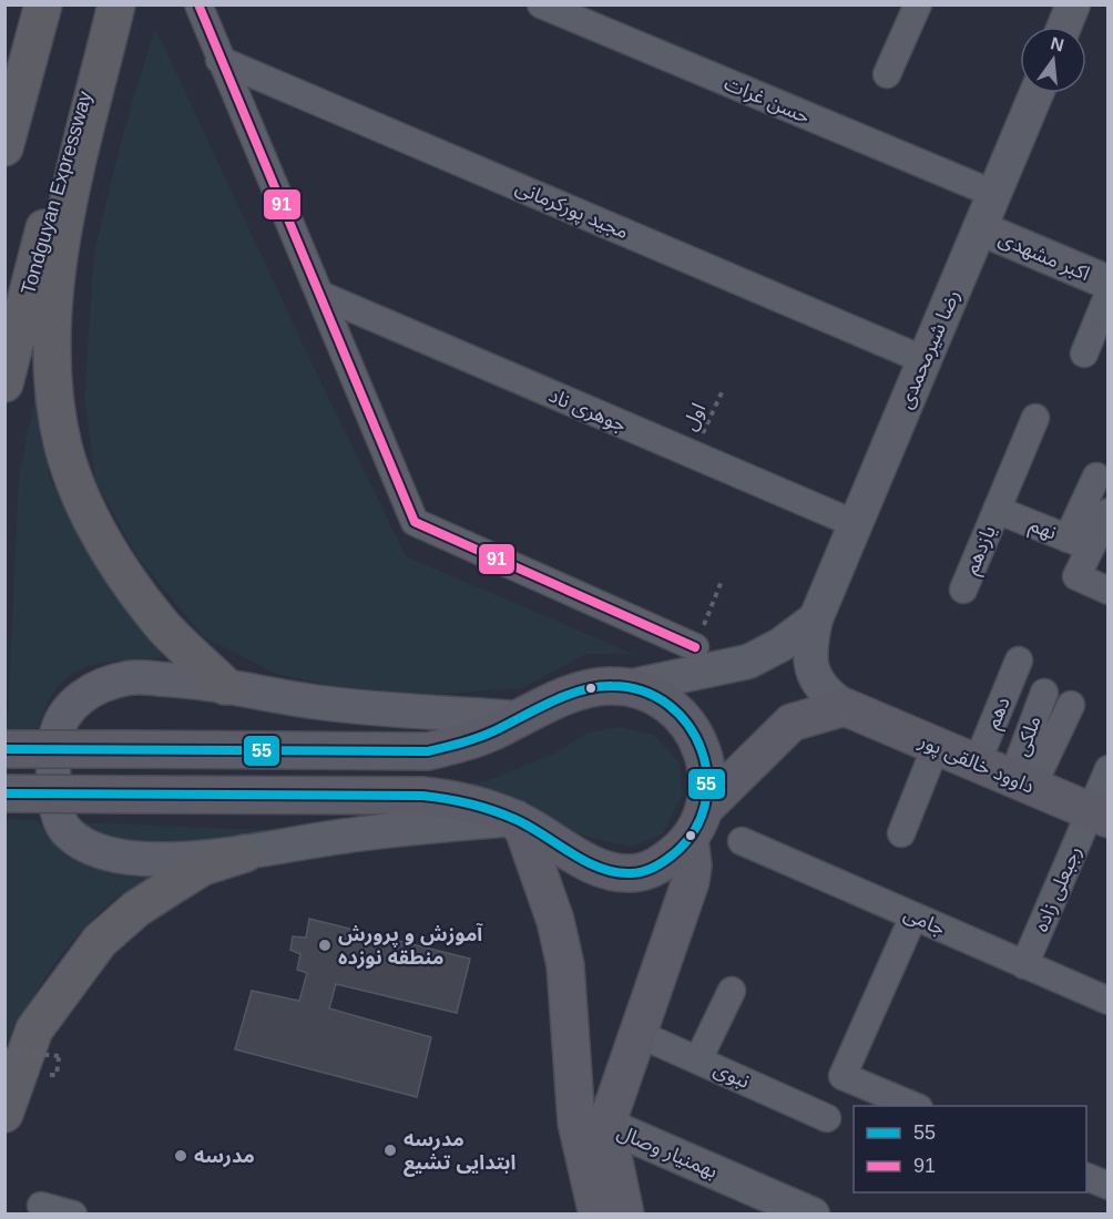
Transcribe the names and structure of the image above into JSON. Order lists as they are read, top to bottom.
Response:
{
  "streets": {
    "highway": ["Tondguyan Expressway"],
    "main road": ["داوود خالقی پور", "بهمنیار وصال"],
    "street": [
      "حسن غرات",
      "مجید پورکرمانی",
      "اکبر مشهدی",
      "رضا شیرمحمدی",
      "جوهری ناد",
      "نهم",
      "یازدهم",
      "دهم",
      "ملکی",
      "رجبعلی زاده",
      "جامی",
      "نبوی"
    ],
    "path": ["اول"]
  },
  "crossings": [
    ["حسن غرات", "رضا شیرمحمدی"],
    ["مجید پورکرمانی", "رضا شیرمحمدی"],
    ["اکبر مشهدی", "رضا شیرمحمدی"],
    ["رضا شیرمحمدی", "جوهری ناد"],
    ["رضا شیرمحمدی", "داوود خالقی پور"],
    ["جوهری ناد", "اول"],
    ["نهم", "یازدهم"],
    ["دهم", "داوود خالقی پور"],
    ["ملکی", "داوود خالقی پور"],
    ["داوود خالقی پور", "رجبعلی زاده"],
    ["رجبعلی زاده", "جامی"]
  ],
  "places": ["آموزش و پرورش منطقه نوزده", "مدرسه ابتدایی تشیع", "مدرسه"],
  "lines": ["transit line 91", "transit line 55"],
  "legend": ["55", "91"],
  "north": "top"
}
